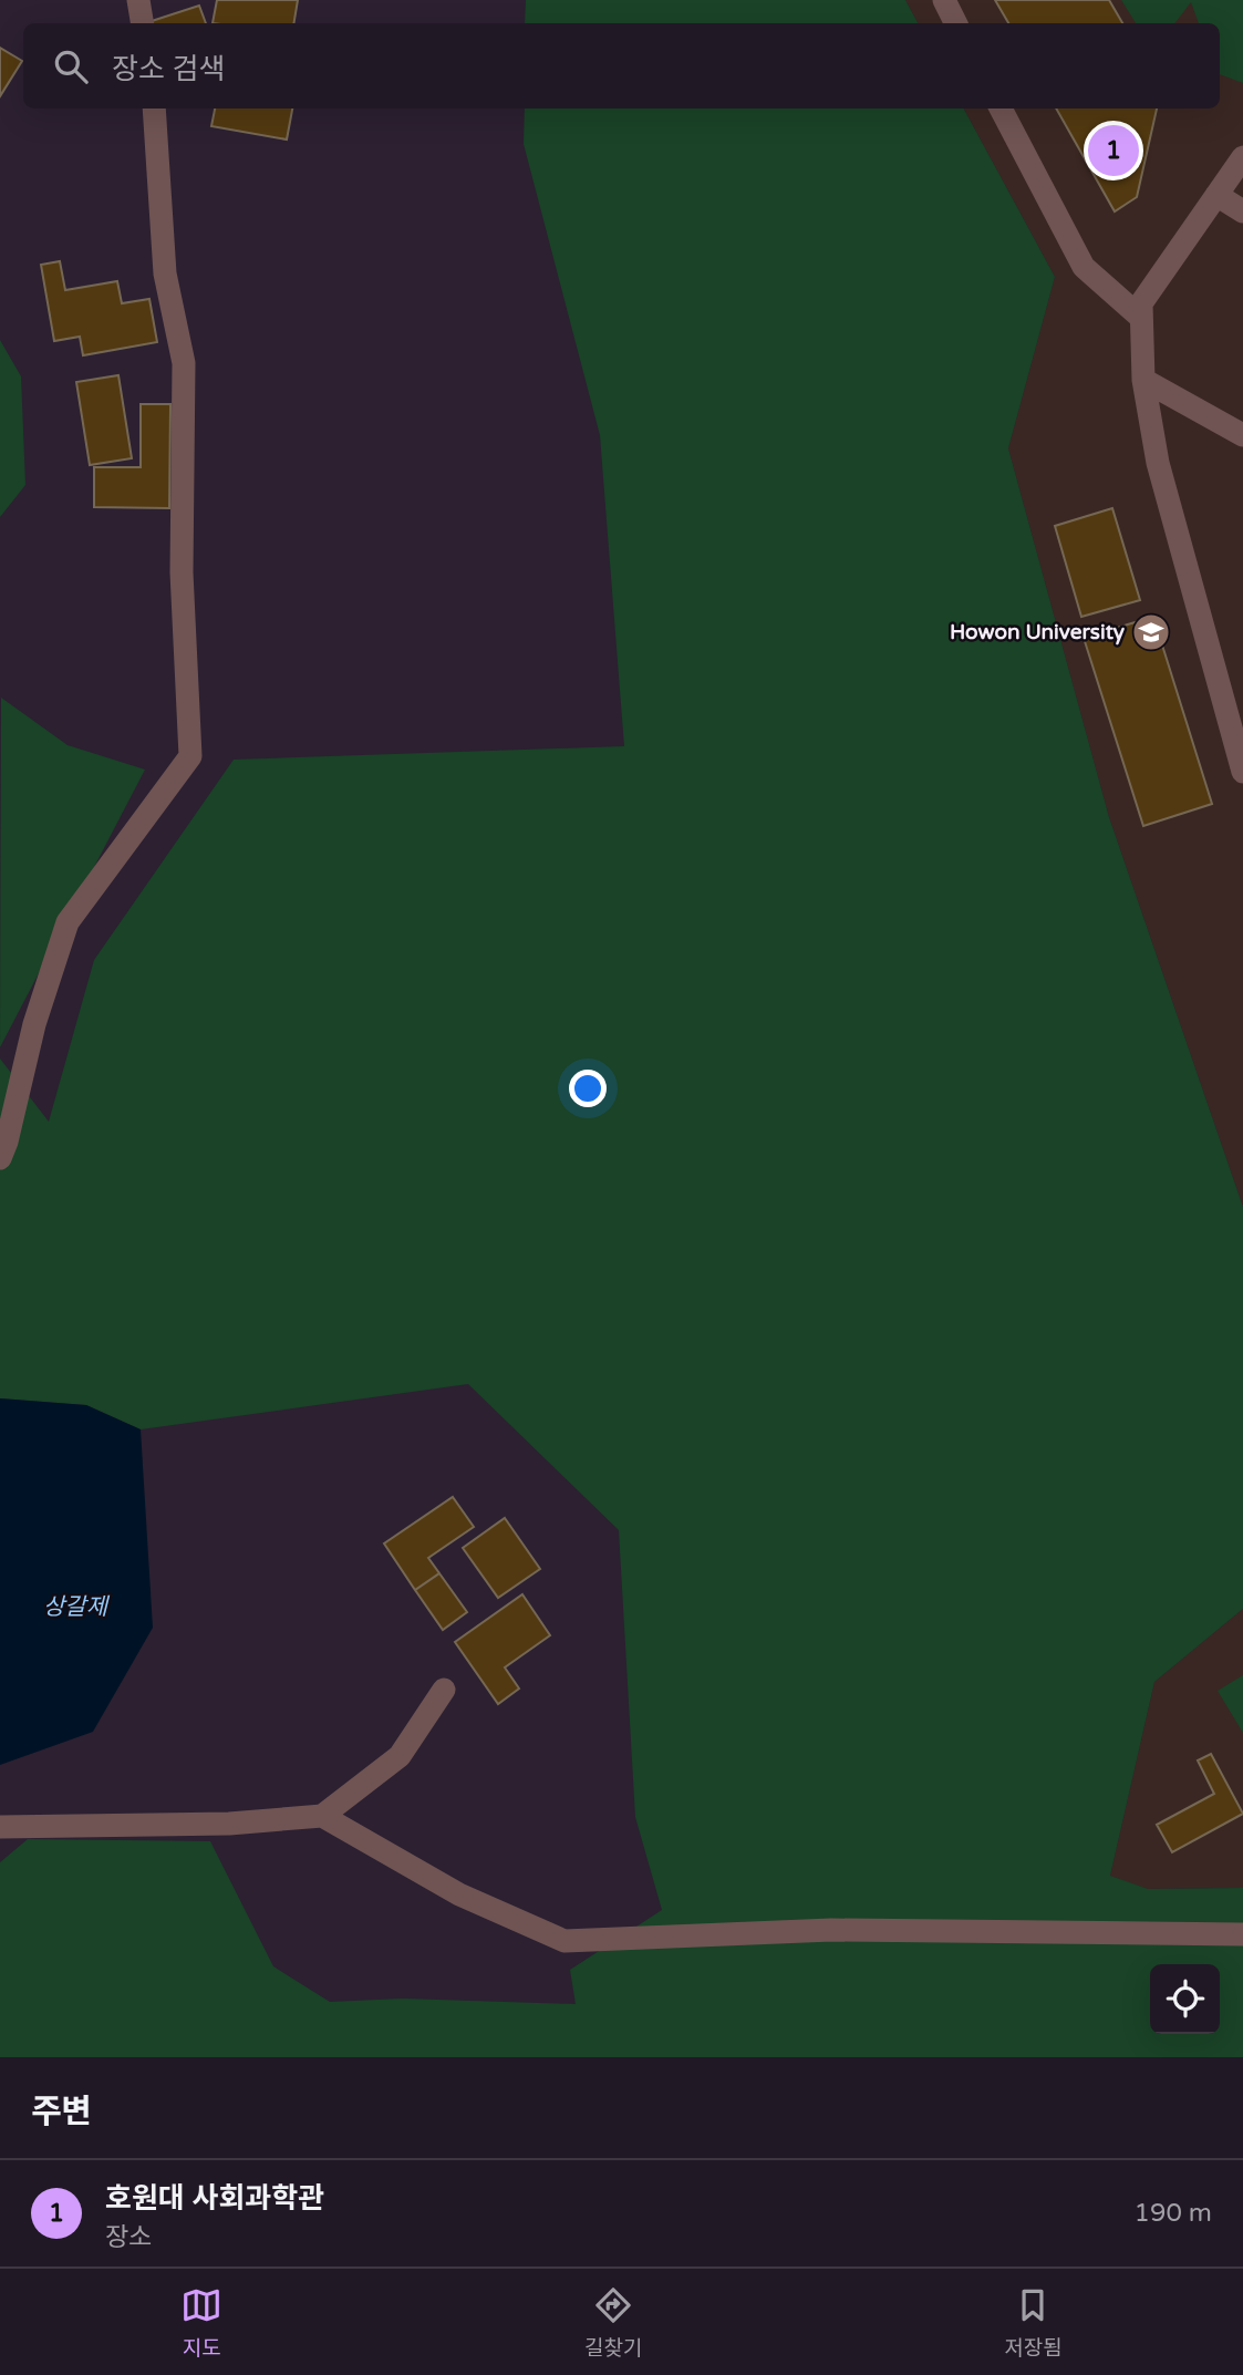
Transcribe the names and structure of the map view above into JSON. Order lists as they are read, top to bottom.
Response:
{
  "water": ["상갈제"],
  "places": {
    "school or university": ["Howon University"]
  },
  "page": {
    "search": "장소 검색",
    "pins": "1",
    "heading": "주변",
    "list": [
      {
        "mark": "1",
        "name": "호원대 사회과학관",
        "note": "장소",
        "value": "190 m"
      }
    ],
    "nav": ["지도", "길찾기", "저장됨"]
  }
}
